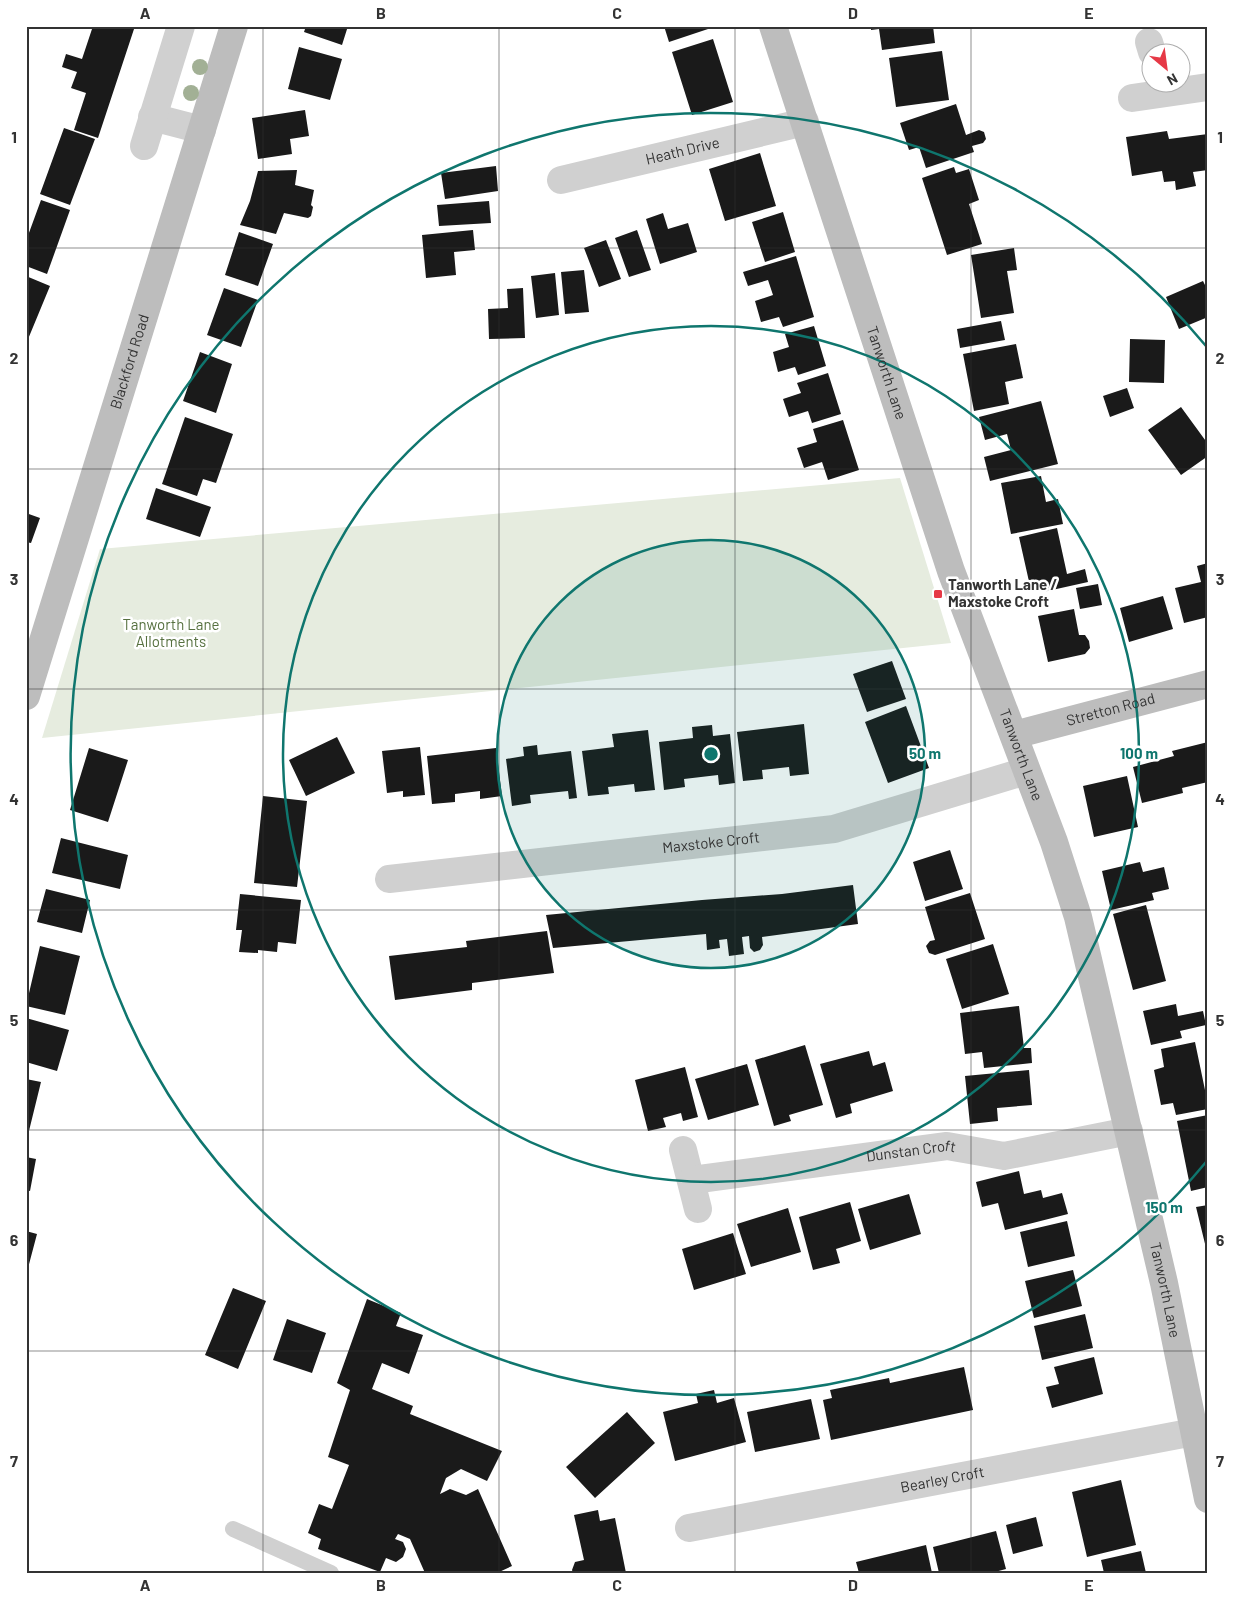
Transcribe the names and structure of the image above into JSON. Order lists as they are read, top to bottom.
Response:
{
  "streets": {
    "street": [
      "Heath Drive",
      "Blackford Road",
      "Tanworth Lane",
      "Stretton Road",
      "Maxstoke Croft",
      "Dunstan Croft",
      "Bearley Croft"
    ]
  },
  "crossings": [
    ["Heath Drive", "Tanworth Lane"],
    ["Tanworth Lane", "Stretton Road"],
    ["Tanworth Lane", "Maxstoke Croft"],
    ["Tanworth Lane", "Dunstan Croft"],
    ["Tanworth Lane", "Bearley Croft"]
  ],
  "parks": ["Tanworth Lane Allotments"],
  "places": {
    "transit": ["Tanworth Lane / Maxstoke Croft"]
  },
  "north": "bottom right",
  "grid": {
    "columns": [
      "A",
      "B",
      "C",
      "D",
      "E"
    ],
    "rows": [
      "1",
      "2",
      "3",
      "4",
      "5",
      "6",
      "7"
    ]
  },
  "rings": ["50 m", "100 m", "150 m"]
}
